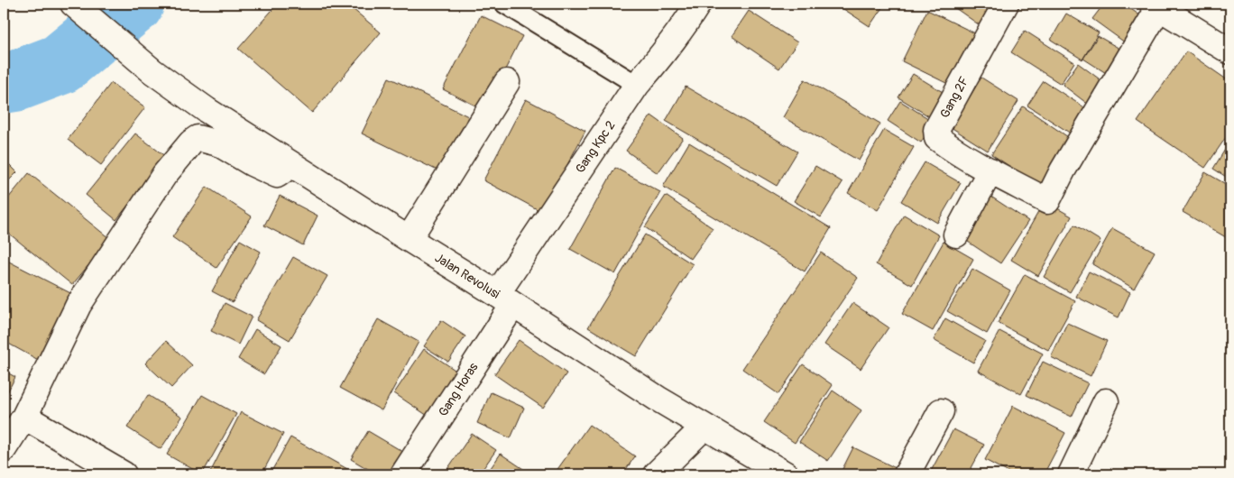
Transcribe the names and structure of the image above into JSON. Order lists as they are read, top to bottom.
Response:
{
  "streets": {
    "street": [
      "Gang 2F",
      "Gang Kpc 2",
      "Jalan Revolusi",
      "Gang Horas"
    ]
  },
  "crossings": [
    ["Gang Kpc 2", "Jalan Revolusi"],
    ["Gang Kpc 2", "Gang Horas"],
    ["Jalan Revolusi", "Gang Horas"]
  ]
}
